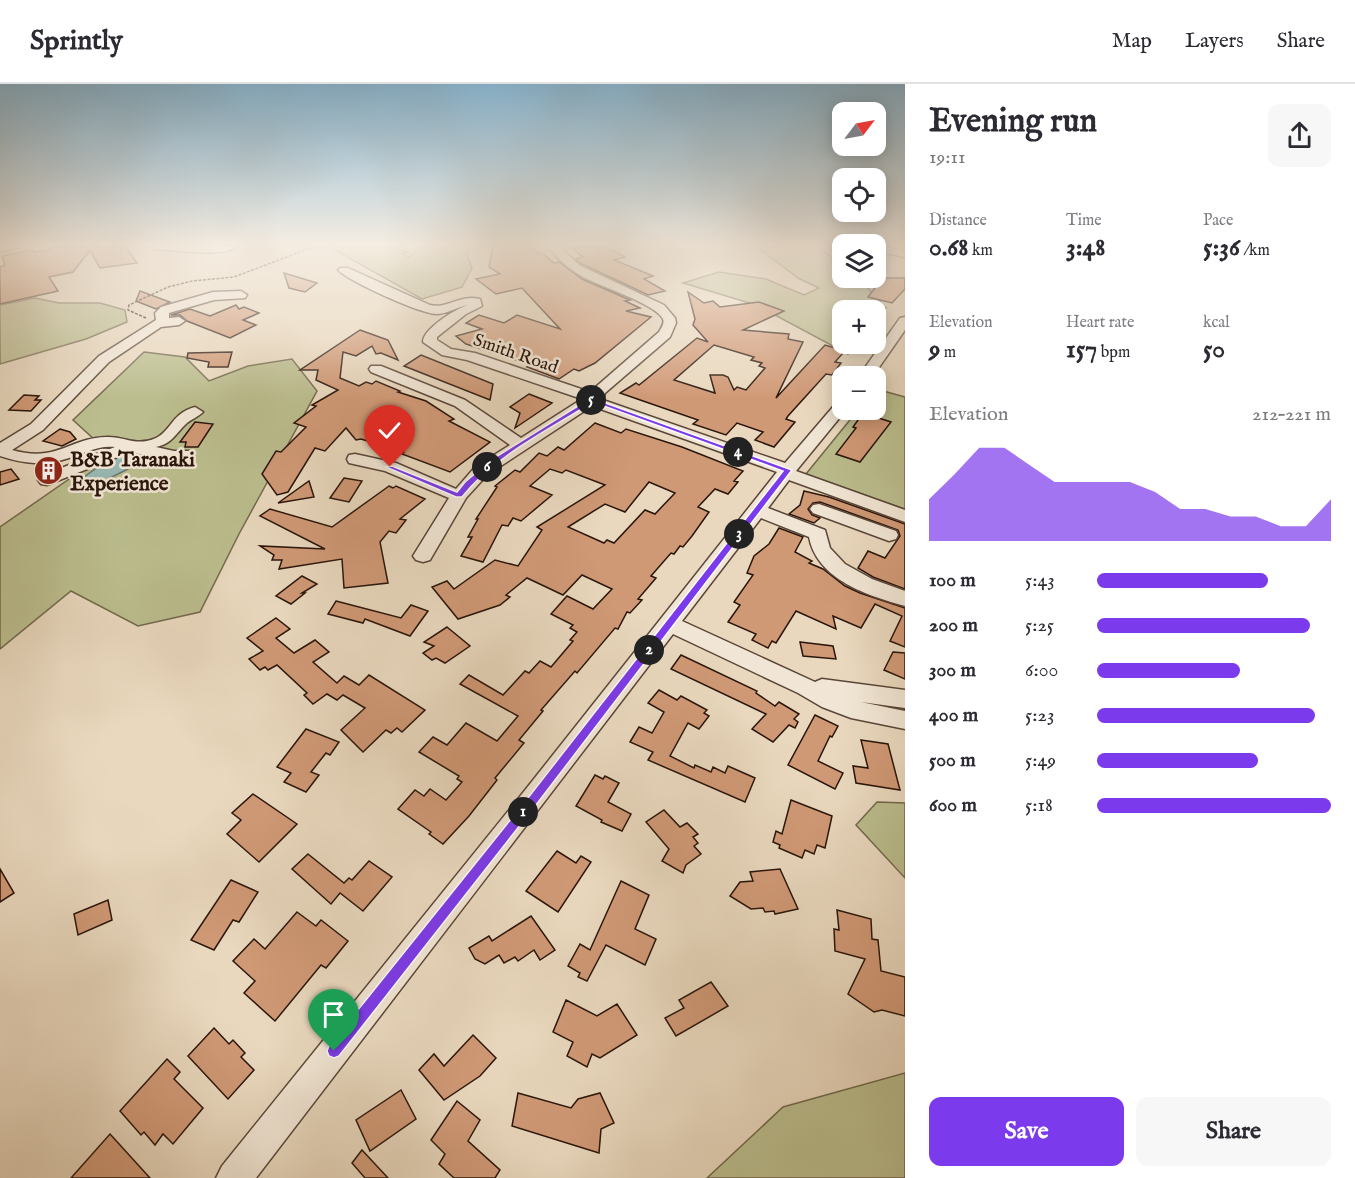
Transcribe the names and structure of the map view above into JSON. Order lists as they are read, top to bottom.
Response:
{
  "streets": {
    "street": ["Smith Road"]
  },
  "places": {
    "building": ["B&B Taranaki Experience"]
  },
  "north": "top right",
  "page": {
    "header": "Sprintly",
    "nav": ["Map", "Layers", "Share"],
    "heading": ["Evening run", "19:11"],
    "map_buttons": ["+", "−"],
    "stats": [
      ["Distance", "0.68 km"],
      ["Time", "3:48"],
      ["Pace", "5:36 /km"],
      ["Elevation", "9 m"],
      ["Heart rate", "157 bpm"],
      ["kcal", "50"]
    ],
    "pins": [
      "5",
      "4",
      "6",
      "3",
      "2",
      "1"
    ],
    "chart": ["Elevation", "212–221 m"],
    "list": [
      {
        "name": "100 m",
        "note": "5:43"
      },
      {
        "name": "200 m",
        "note": "5:25"
      },
      {
        "name": "300 m",
        "note": "6:00"
      },
      {
        "name": "400 m",
        "note": "5:23"
      },
      {
        "name": "500 m",
        "note": "5:49"
      },
      {
        "name": "600 m",
        "note": "5:18"
      }
    ],
    "buttons": ["Save", "Share"]
  }
}
